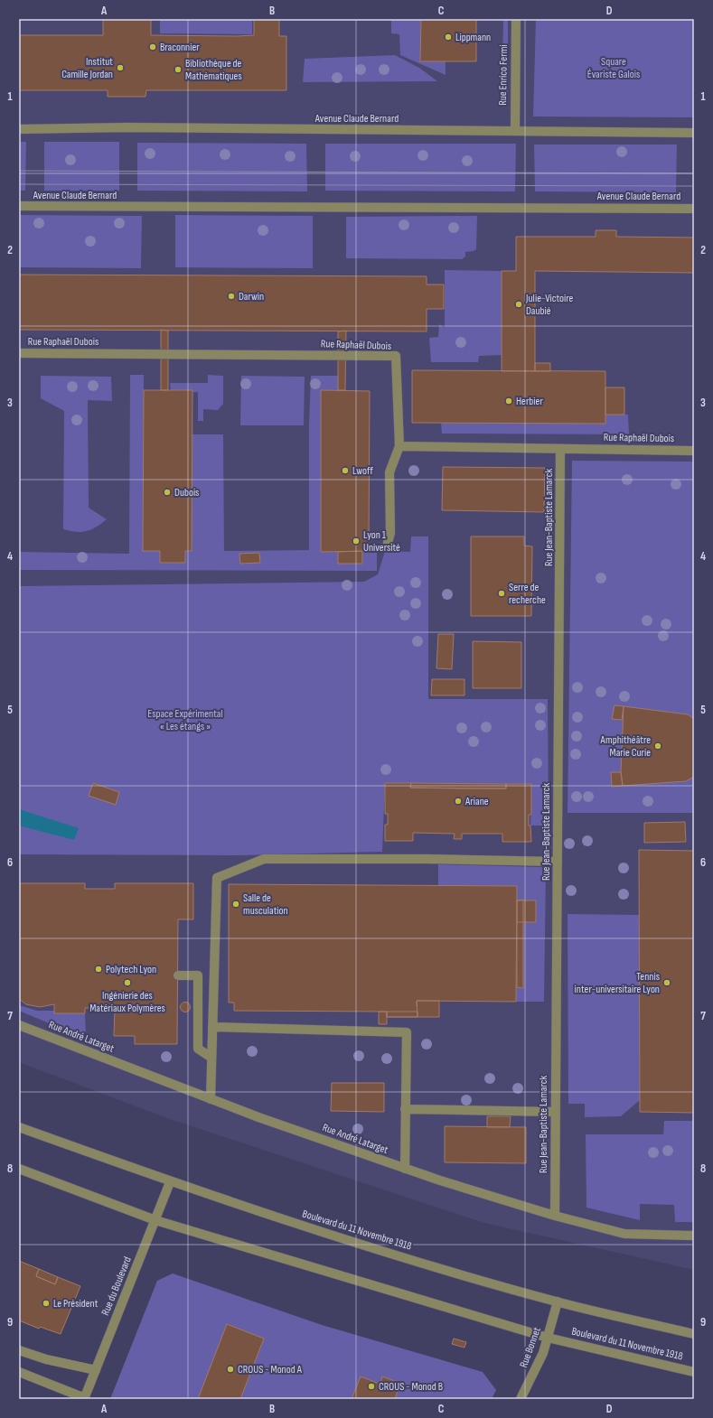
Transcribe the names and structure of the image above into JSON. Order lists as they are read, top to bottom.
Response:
{
  "streets": {
    "street": [
      "Rue Enrico Fermi",
      "Avenue Claude Bernard",
      "Rue Raphaël Dubois",
      "Rue Jean-Baptiste Lamarck",
      "Rue André Latarget",
      "Boulevard du 11 Novembre 1918",
      "Rue du Boulevard",
      "Rue Bonnet"
    ]
  },
  "crossings": [
    ["Rue Enrico Fermi", "Avenue Claude Bernard"],
    ["Rue Raphaël Dubois", "Rue Jean-Baptiste Lamarck"],
    ["Rue Jean-Baptiste Lamarck", "Rue André Latarget"],
    ["Boulevard du 11 Novembre 1918", "Rue du Boulevard"],
    ["Boulevard du 11 Novembre 1918", "Rue Bonnet"]
  ],
  "parks": ["Square Évariste Galois", "Espace Expérimental « Les étangs »"],
  "places": [
    "Lippmann",
    "Braconnier",
    "Institut Camille Jordan",
    "Bibliothèque de Mathématiques",
    "Darwin",
    "Julie-Victoire Daubié",
    "Herbier",
    "Lwoff",
    "Dubois",
    "Lyon 1 Université",
    "Serre de recherche",
    "Amphithéâtre Marie Curie",
    "Ariane",
    "Salle de musculation",
    "Polytech Lyon",
    "Ingénierie des Matériaux Polymères",
    "Tennis inter-universitaire Lyon",
    "Le Président",
    "CROUS - Monod A",
    "CROUS - Monod B"
  ],
  "grid": {
    "columns": [
      "A",
      "B",
      "C",
      "D"
    ],
    "rows": [
      "1",
      "2",
      "3",
      "4",
      "5",
      "6",
      "7",
      "8",
      "9"
    ]
  }
}
